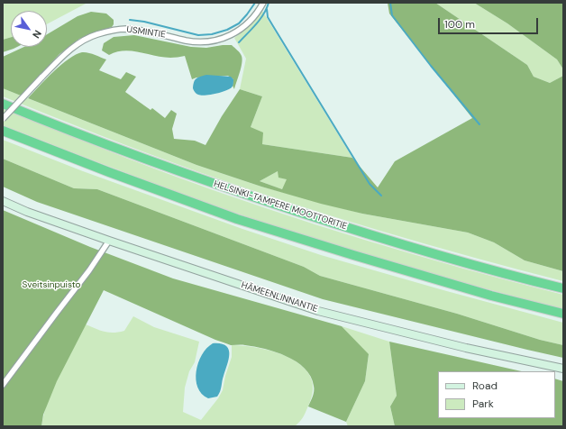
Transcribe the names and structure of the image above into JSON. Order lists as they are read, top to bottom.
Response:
{
  "streets": {
    "highway": ["HELSINKI-TAMPERE MOOTTORITIE"],
    "main road": ["HÄMEENLINNANTIE"],
    "street": ["USMINTIE"]
  },
  "parks": ["Sveitsinpuisto"],
  "legend": ["Road", "Park"],
  "scale_bar": "100 m",
  "north": "bottom right"
}
